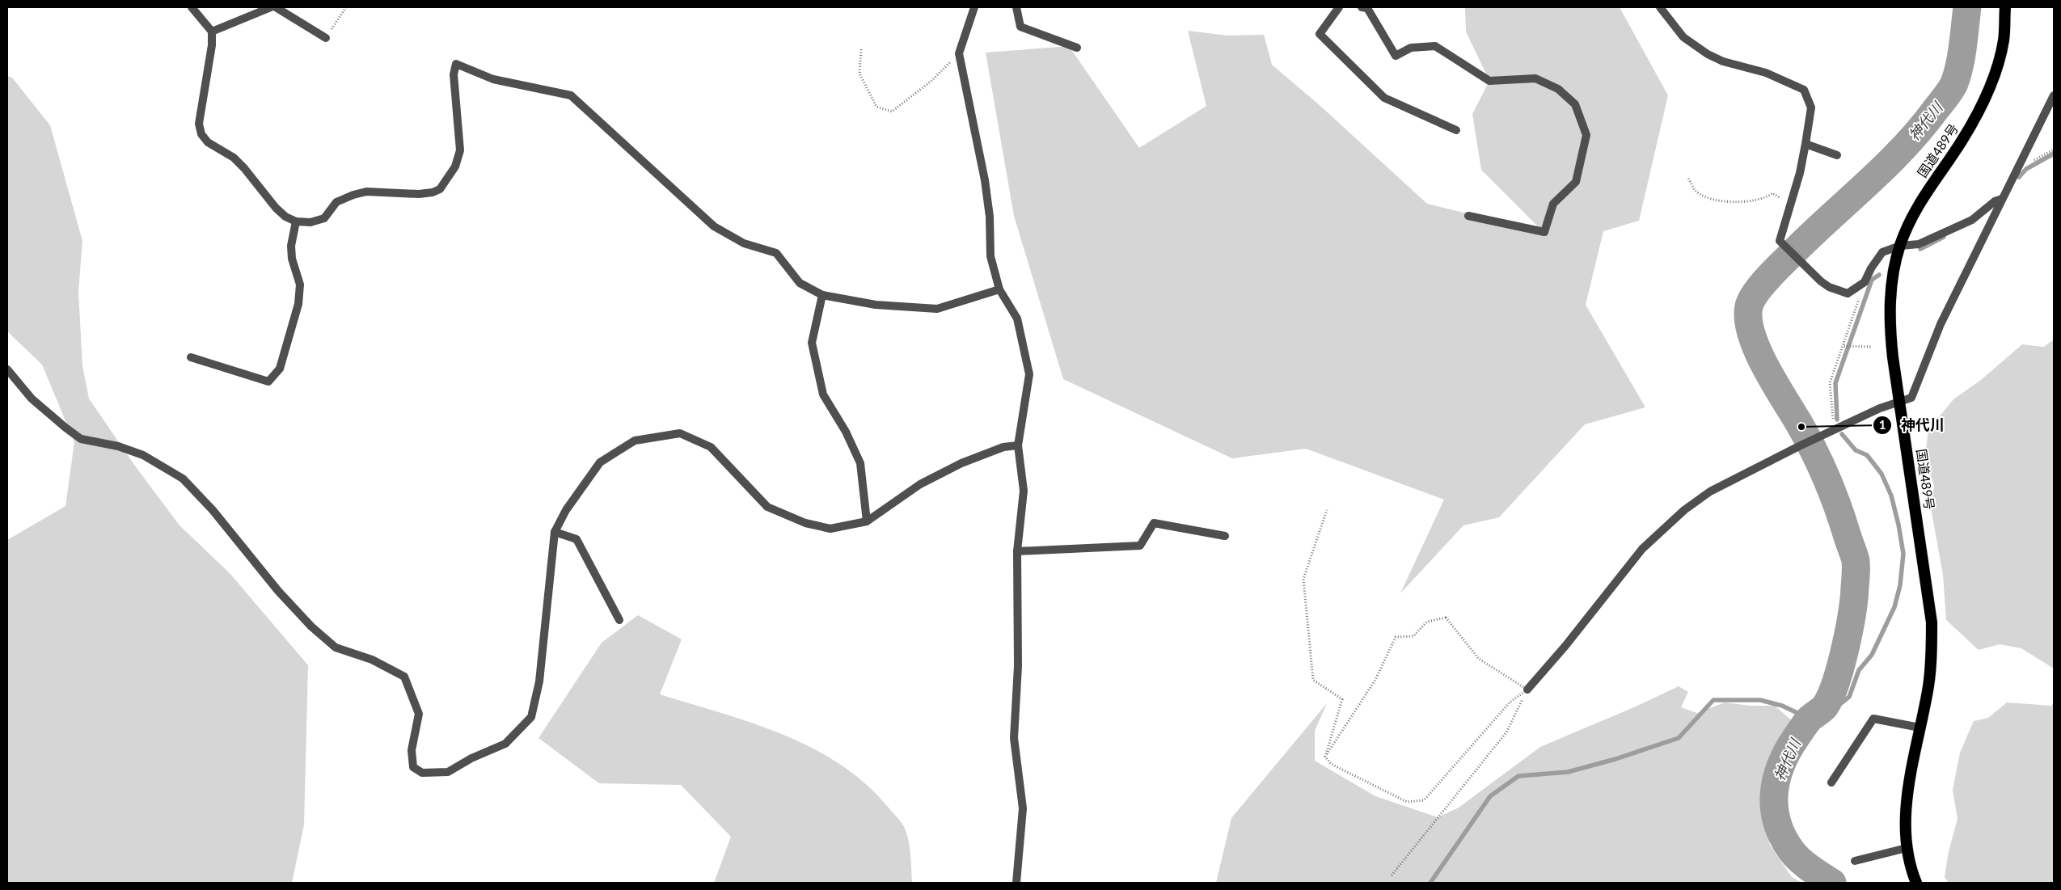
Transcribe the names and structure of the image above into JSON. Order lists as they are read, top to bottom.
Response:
{
  "streets": {
    "highway": ["国道489号"]
  },
  "water": ["神代川"],
  "places": ["神代川"]
}
